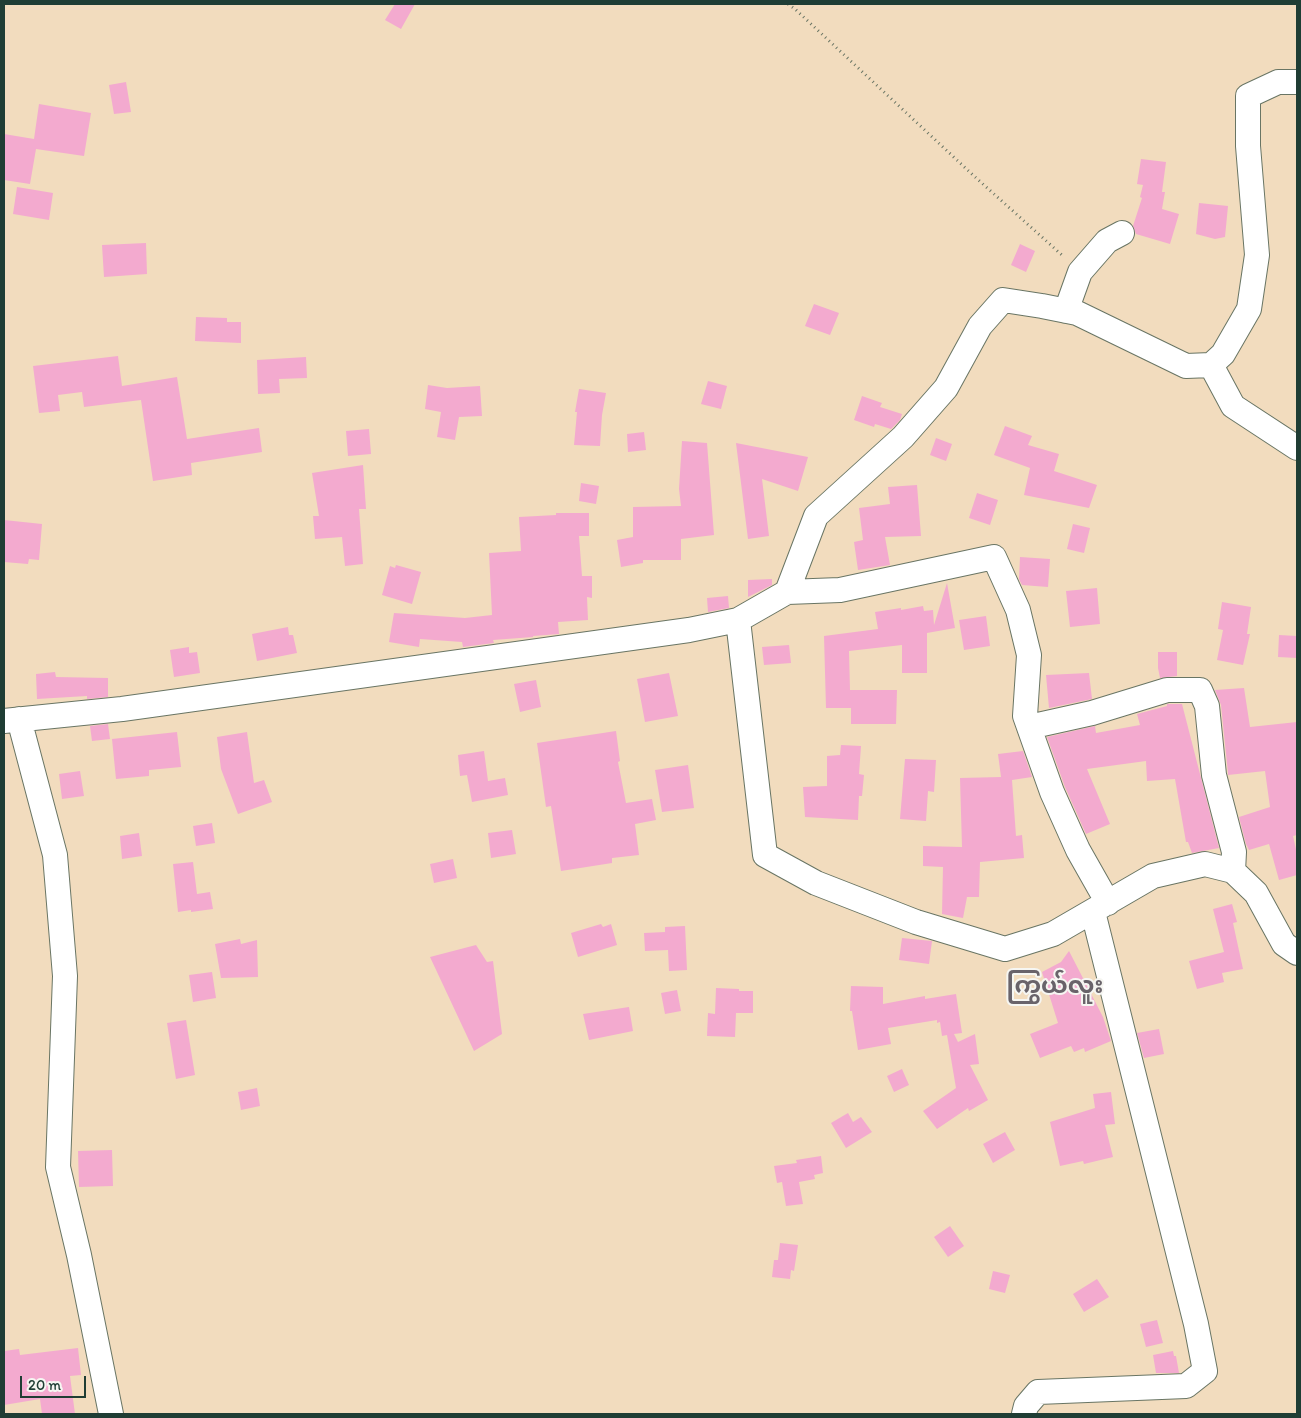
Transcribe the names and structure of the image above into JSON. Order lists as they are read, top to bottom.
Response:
{
  "districts": ["ကြွယ်လူး"],
  "scale_bar": "20 m"
}
